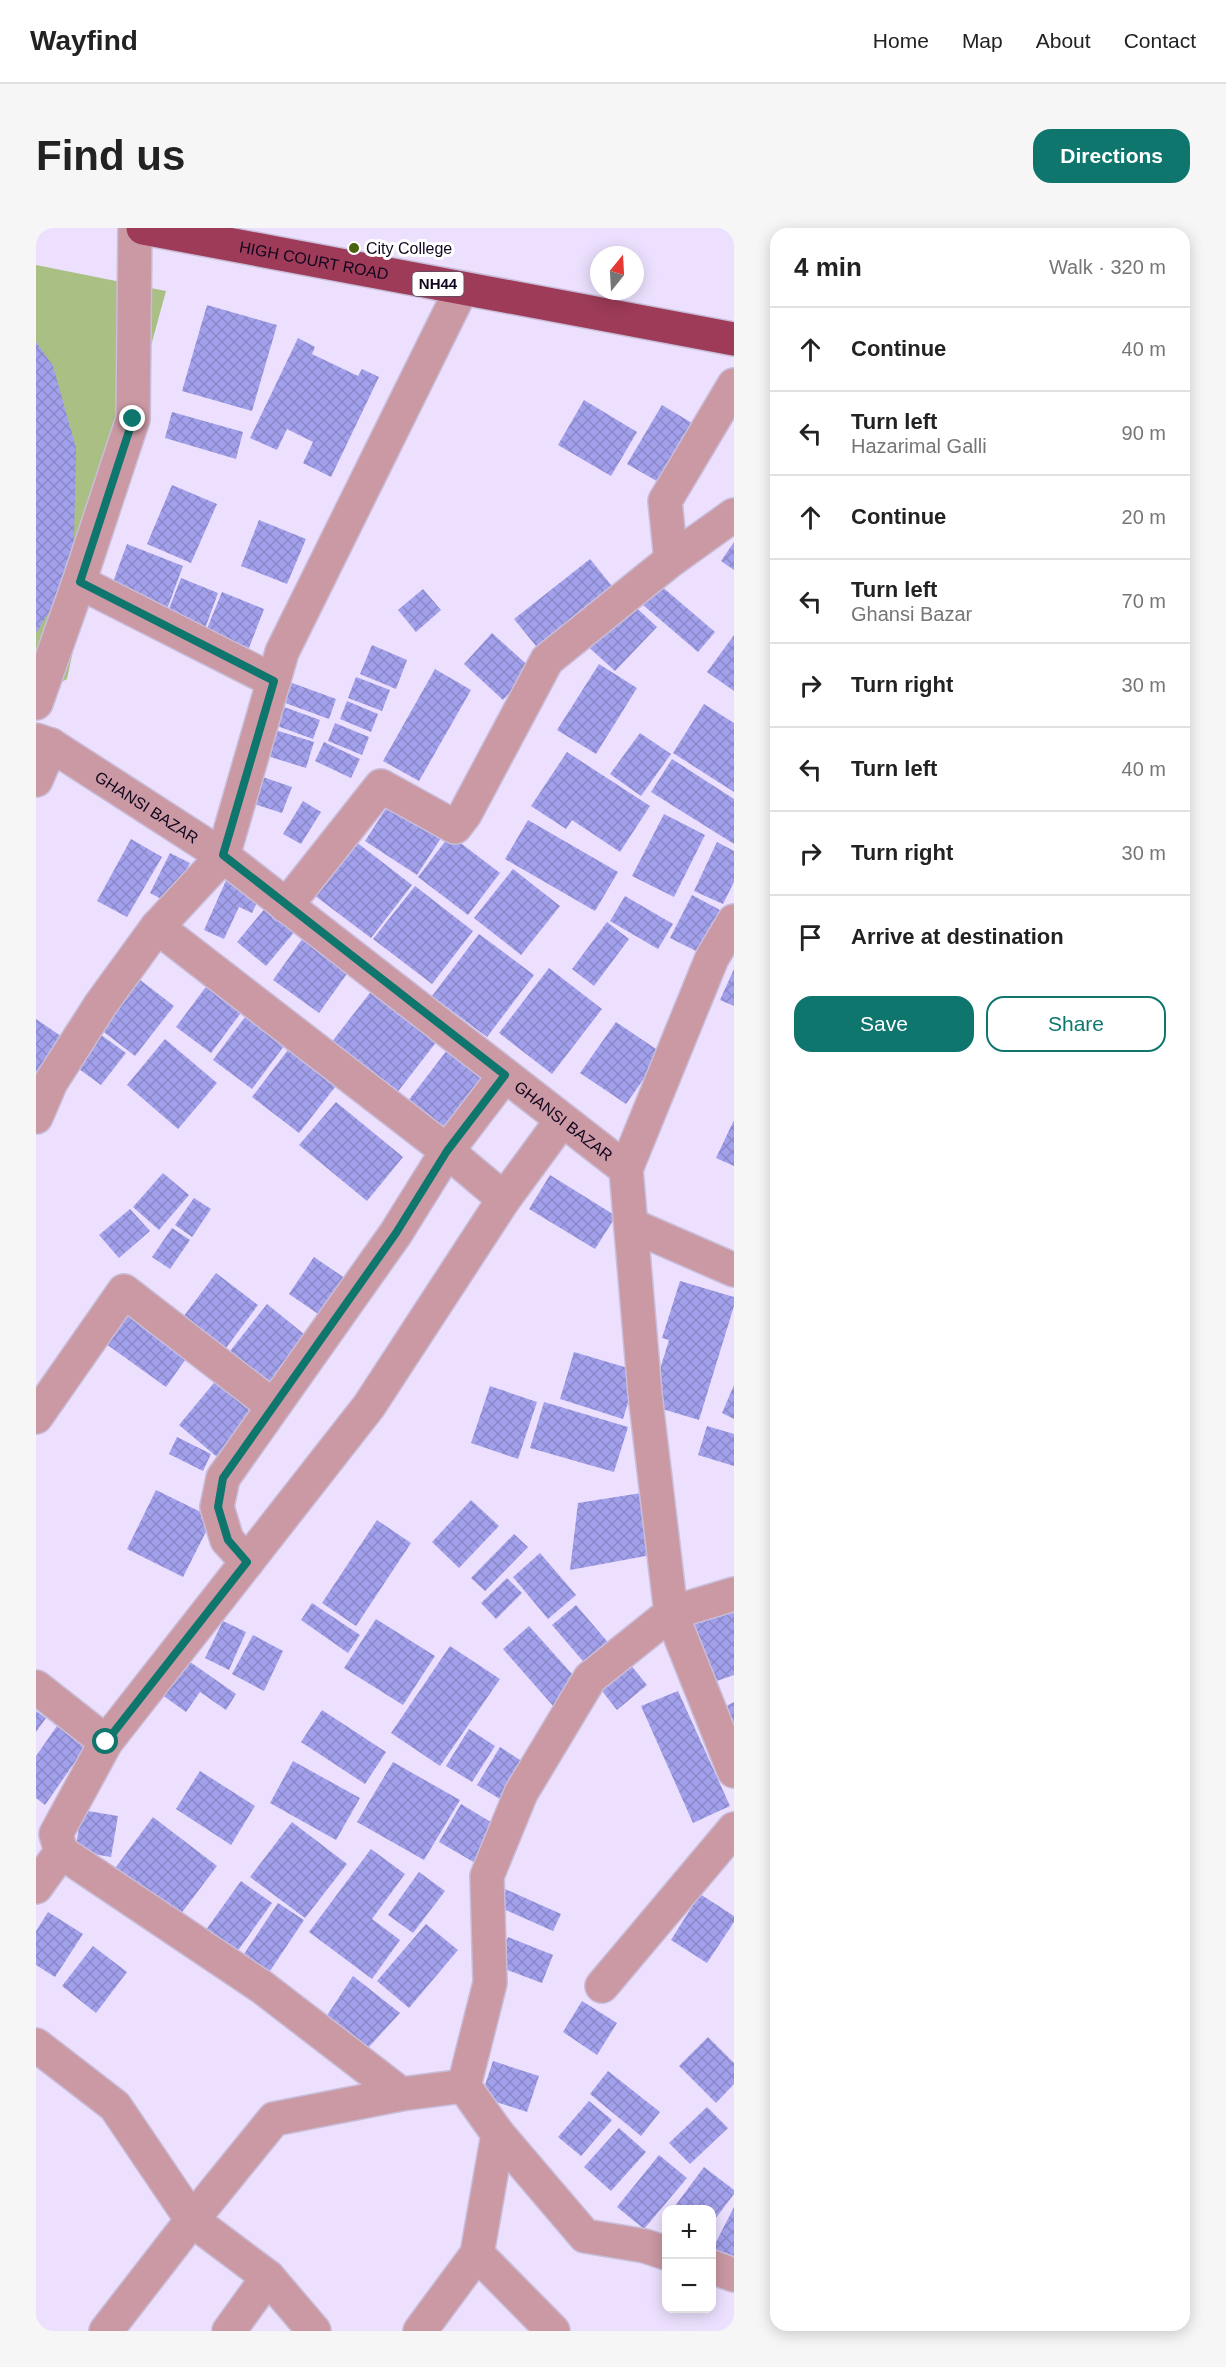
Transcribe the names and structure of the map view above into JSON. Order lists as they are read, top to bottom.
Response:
{
  "streets": {
    "highway": ["HIGH COURT ROAD", "NH44"],
    "street": ["GHANSI BAZAR"]
  },
  "places": ["City College"],
  "north": "top",
  "page": {
    "header": "Wayfind",
    "nav": [
      "Home",
      "Map",
      "About",
      "Contact"
    ],
    "buttons": [
      "Directions",
      ["Save", "Share"]
    ],
    "title": "Find us",
    "heading": ["4 min", "Walk · 320 m"],
    "list": [
      ["Continue", "40 m"],
      ["Turn left", "Hazarimal Galli", "90 m"],
      ["Continue", "20 m"],
      ["Turn left", "Ghansi Bazar", "70 m"],
      ["Turn right", "30 m"],
      ["Turn left", "40 m"],
      ["Turn right", "30 m"],
      "Arrive at destination"
    ],
    "map_buttons": ["+", "−"]
  }
}
